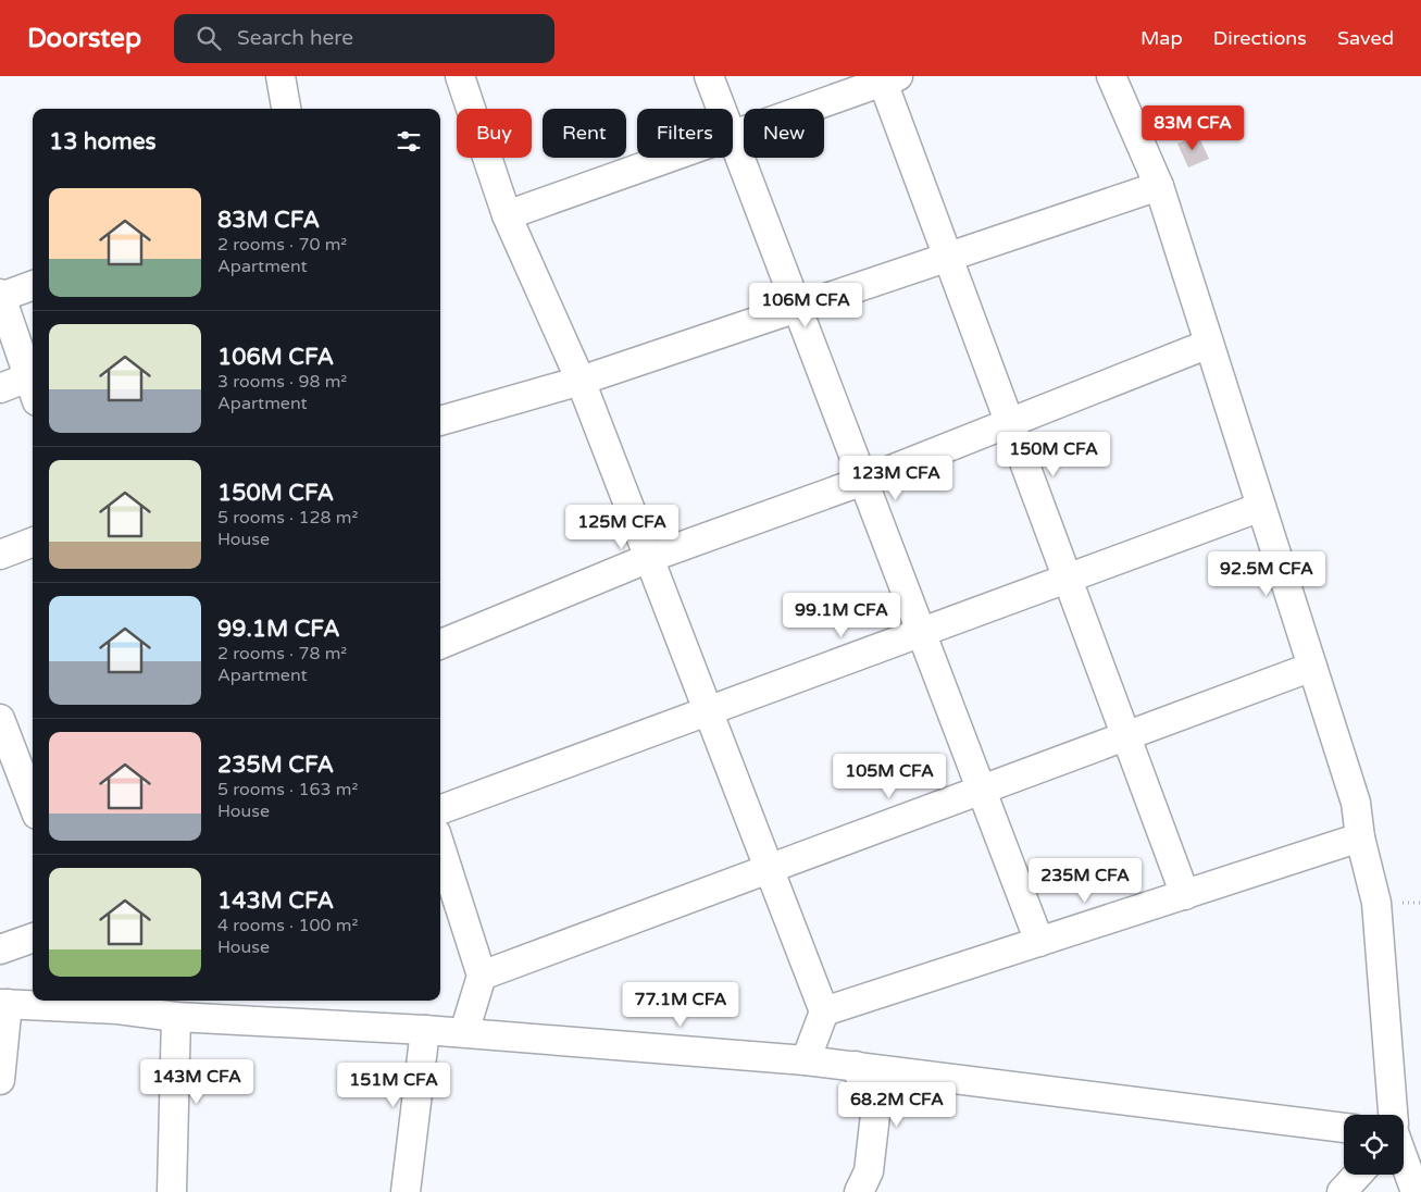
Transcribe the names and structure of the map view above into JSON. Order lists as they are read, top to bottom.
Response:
{
  "page": {
    "header": "Doorstep",
    "search": "Search here",
    "nav": ["Map", "Directions", "Saved"],
    "price": [
      "83M CFA",
      "106M CFA",
      "150M CFA",
      "123M CFA",
      "125M CFA",
      "92.5M CFA",
      "99.1M CFA",
      "105M CFA",
      "235M CFA",
      "77.1M CFA",
      "143M CFA",
      "151M CFA",
      "68.2M CFA"
    ],
    "chip": [
      "Buy",
      "Rent",
      "Filters",
      "New"
    ],
    "heading": "13 homes",
    "list": [
      {
        "name": "83M CFA",
        "note": "2 rooms · 70 m² · Apartment"
      },
      {
        "name": "106M CFA",
        "note": "3 rooms · 98 m² · Apartment"
      },
      {
        "name": "150M CFA",
        "note": "5 rooms · 128 m² · House"
      },
      {
        "name": "99.1M CFA",
        "note": "2 rooms · 78 m² · Apartment"
      },
      {
        "name": "235M CFA",
        "note": "5 rooms · 163 m² · House"
      },
      {
        "name": "143M CFA",
        "note": "4 rooms · 100 m² · House"
      }
    ]
  }
}
